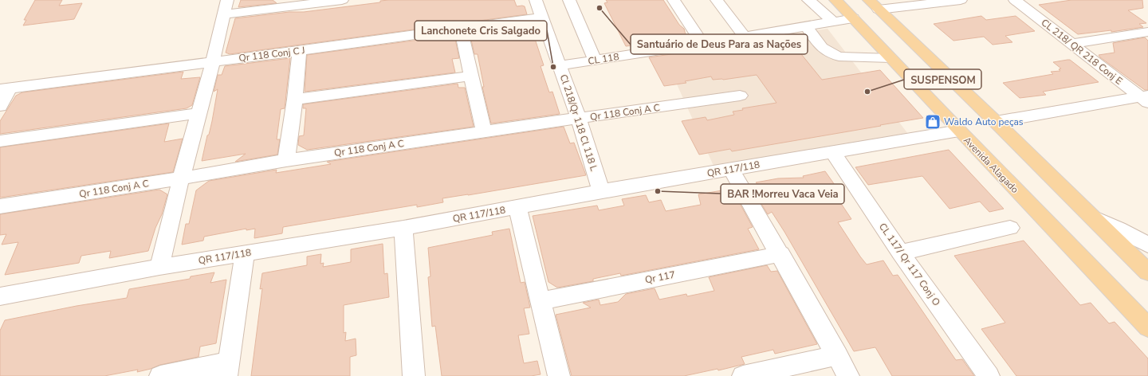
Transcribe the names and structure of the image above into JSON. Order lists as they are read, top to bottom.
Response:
{
  "streets": {
    "main road": ["Avenida Alagado"],
    "street": [
      "CL 218/ QR 218 Conj E",
      "Qr 118 Conj C J",
      "CL 118",
      "Qr 118 Conj A C",
      "Cl 218/Qr 118 Cl 118 L",
      "QR 117/118",
      "CL 117/ Qr 117 Conj O",
      "Qr 117"
    ]
  },
  "crossings": [
    ["Qr 118 Conj C J", "Cl 218/Qr 118 Cl 118 L"],
    ["CL 118", "Cl 218/Qr 118 Cl 118 L"],
    ["CL 118", "Avenida Alagado"],
    ["Qr 118 Conj A C", "Cl 218/Qr 118 Cl 118 L"],
    ["Cl 218/Qr 118 Cl 118 L", "QR 117/118"],
    ["Avenida Alagado", "QR 117/118"],
    ["QR 117/118", "CL 117/ Qr 117 Conj O"]
  ],
  "places": {
    "other": [
      "Santuário de Deus Para as Nações",
      "Lanchonete Cris Salgado",
      "SUSPENSOM",
      "BAR !Morreu Vaca Veia"
    ],
    "shop": ["Waldo Auto peças"]
  }
}
